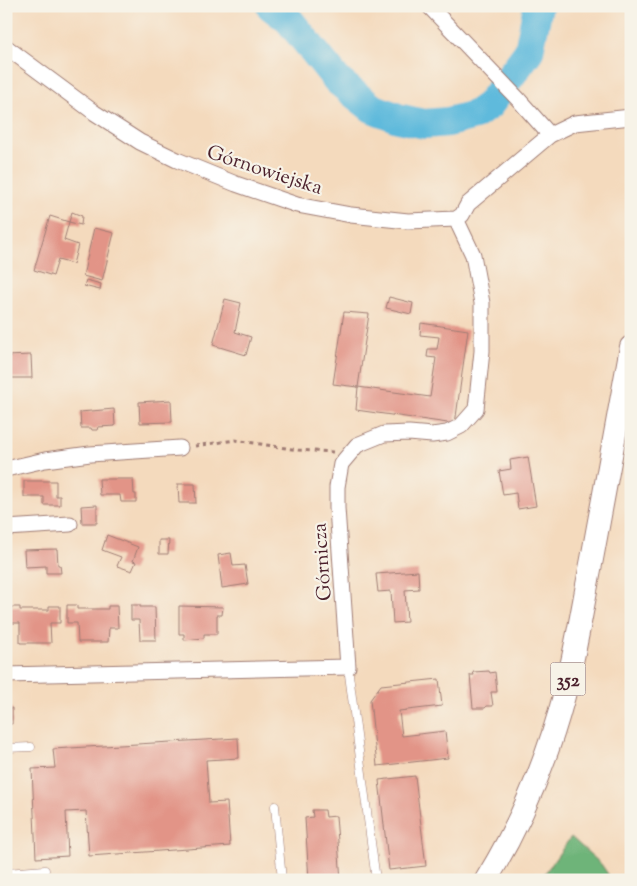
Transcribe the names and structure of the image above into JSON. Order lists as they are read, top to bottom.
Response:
{
  "streets": {
    "main road": ["352"],
    "street": ["Górnowiejska", "Górnicza"]
  },
  "crossings": [
    ["Górnowiejska", "Górnicza"]
  ]
}
